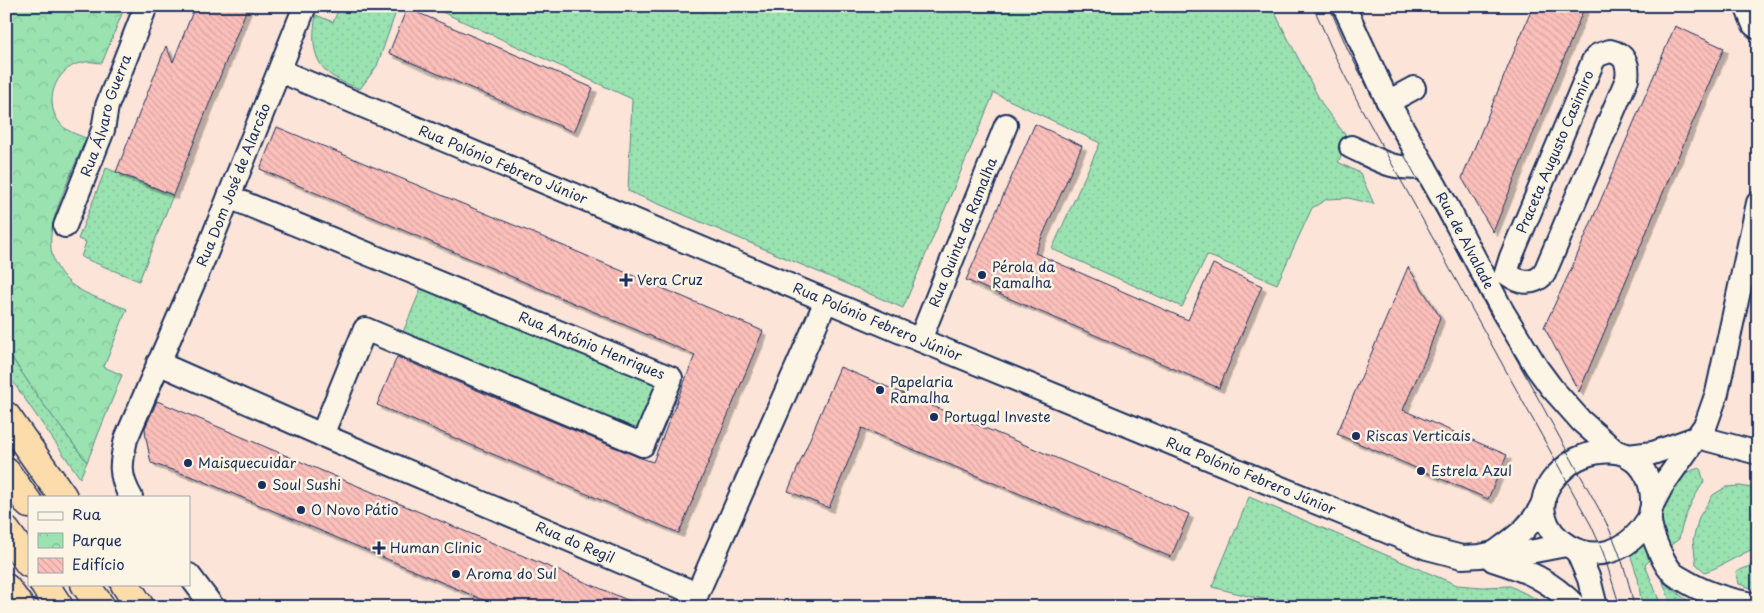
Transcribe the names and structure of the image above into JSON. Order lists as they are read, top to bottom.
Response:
{
  "streets": {
    "street": [
      "Rua Álvaro Guerra",
      "Praceta Augusto Casimiro",
      "Rua Polónio Febrero Júnior",
      "Rua Dom José de Alarcão",
      "Rua Quinta da Ramalha",
      "Rua de Alvalade",
      "Rua António Henriques",
      "Rua do Regil"
    ]
  },
  "crossings": [
    ["Rua Polónio Febrero Júnior", "Rua Dom José de Alarcão"],
    ["Rua Polónio Febrero Júnior", "Rua Quinta da Ramalha"],
    ["Rua Polónio Febrero Júnior", "Rua de Alvalade"],
    ["Rua Polónio Febrero Júnior", "Rua do Regil"],
    ["Rua Dom José de Alarcão", "Rua António Henriques"],
    ["Rua Dom José de Alarcão", "Rua do Regil"],
    ["Rua António Henriques", "Rua do Regil"]
  ],
  "places": {
    "other": [
      "Pérola da Ramalha",
      "Papelaria Ramalha",
      "Portugal Investe",
      "Riscas Verticais",
      "Maisquecuidar",
      "Estrela Azul",
      "Soul Sushi",
      "O Novo Pátio",
      "Aroma do Sul"
    ],
    "health": ["Vera Cruz", "Human Clinic"]
  },
  "legend": ["Rua", "Parque", "Edifício"]
}
